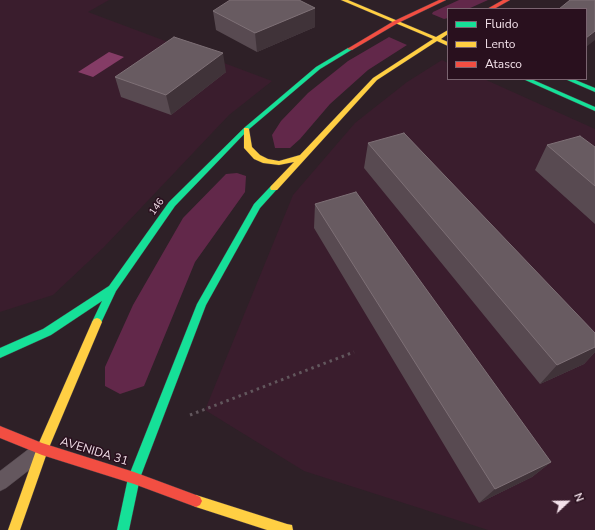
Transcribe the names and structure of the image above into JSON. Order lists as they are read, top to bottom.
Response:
{
  "streets": {
    "main road": ["146", "AVENIDA 31"]
  },
  "crossings": [
    ["146", "AVENIDA 31"]
  ],
  "legend": ["Fluido", "Lento", "Atasco"],
  "north": "right"
}
